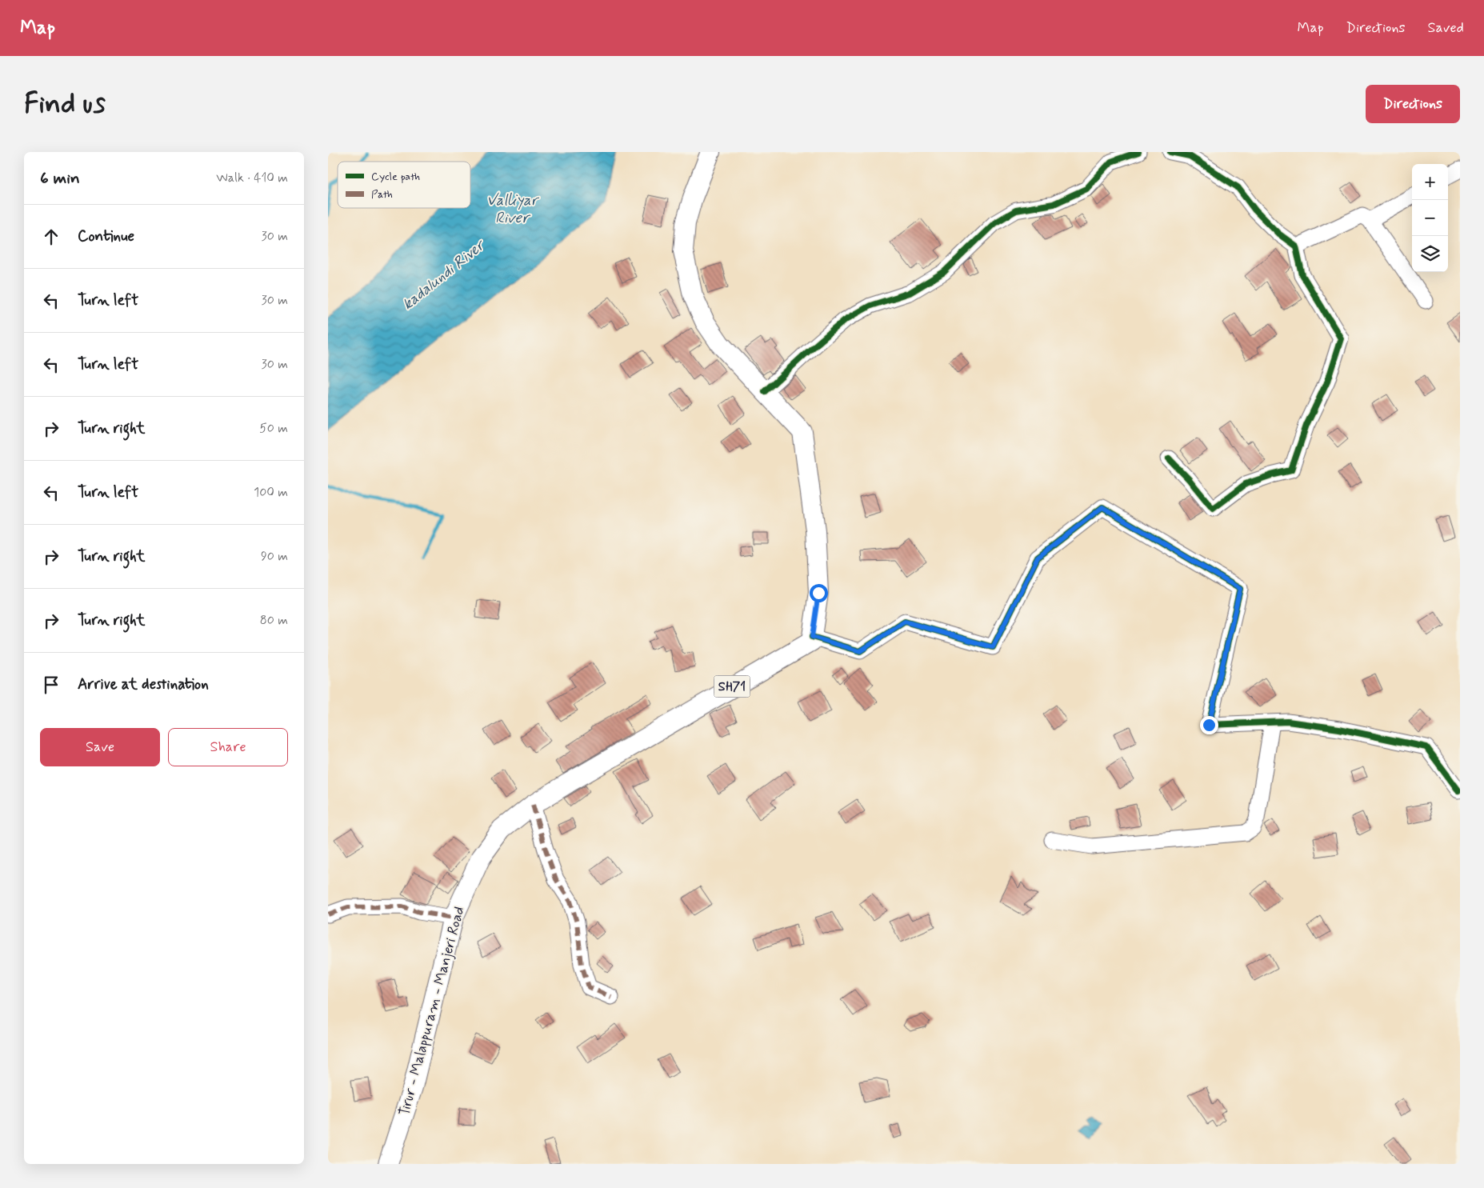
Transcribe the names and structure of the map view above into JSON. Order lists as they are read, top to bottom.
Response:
{
  "streets": {
    "main road": ["SH71", "Tirur - Malappuram - Manjeri Road"]
  },
  "water": ["Valliyar River", "kadalundi River"],
  "legend": ["Cycle path", "Path"],
  "page": {
    "header": "Map",
    "nav": ["Map", "Directions", "Saved"],
    "buttons": [
      "Directions",
      ["Save", "Share"]
    ],
    "title": "Find us",
    "heading": ["6 min", "Walk · 410 m"],
    "map_buttons": ["+", "−"],
    "list": [
      ["Continue", "30 m"],
      ["Turn left", "30 m"],
      ["Turn left", "30 m"],
      ["Turn right", "50 m"],
      ["Turn left", "100 m"],
      ["Turn right", "90 m"],
      ["Turn right", "80 m"],
      "Arrive at destination"
    ]
  }
}
